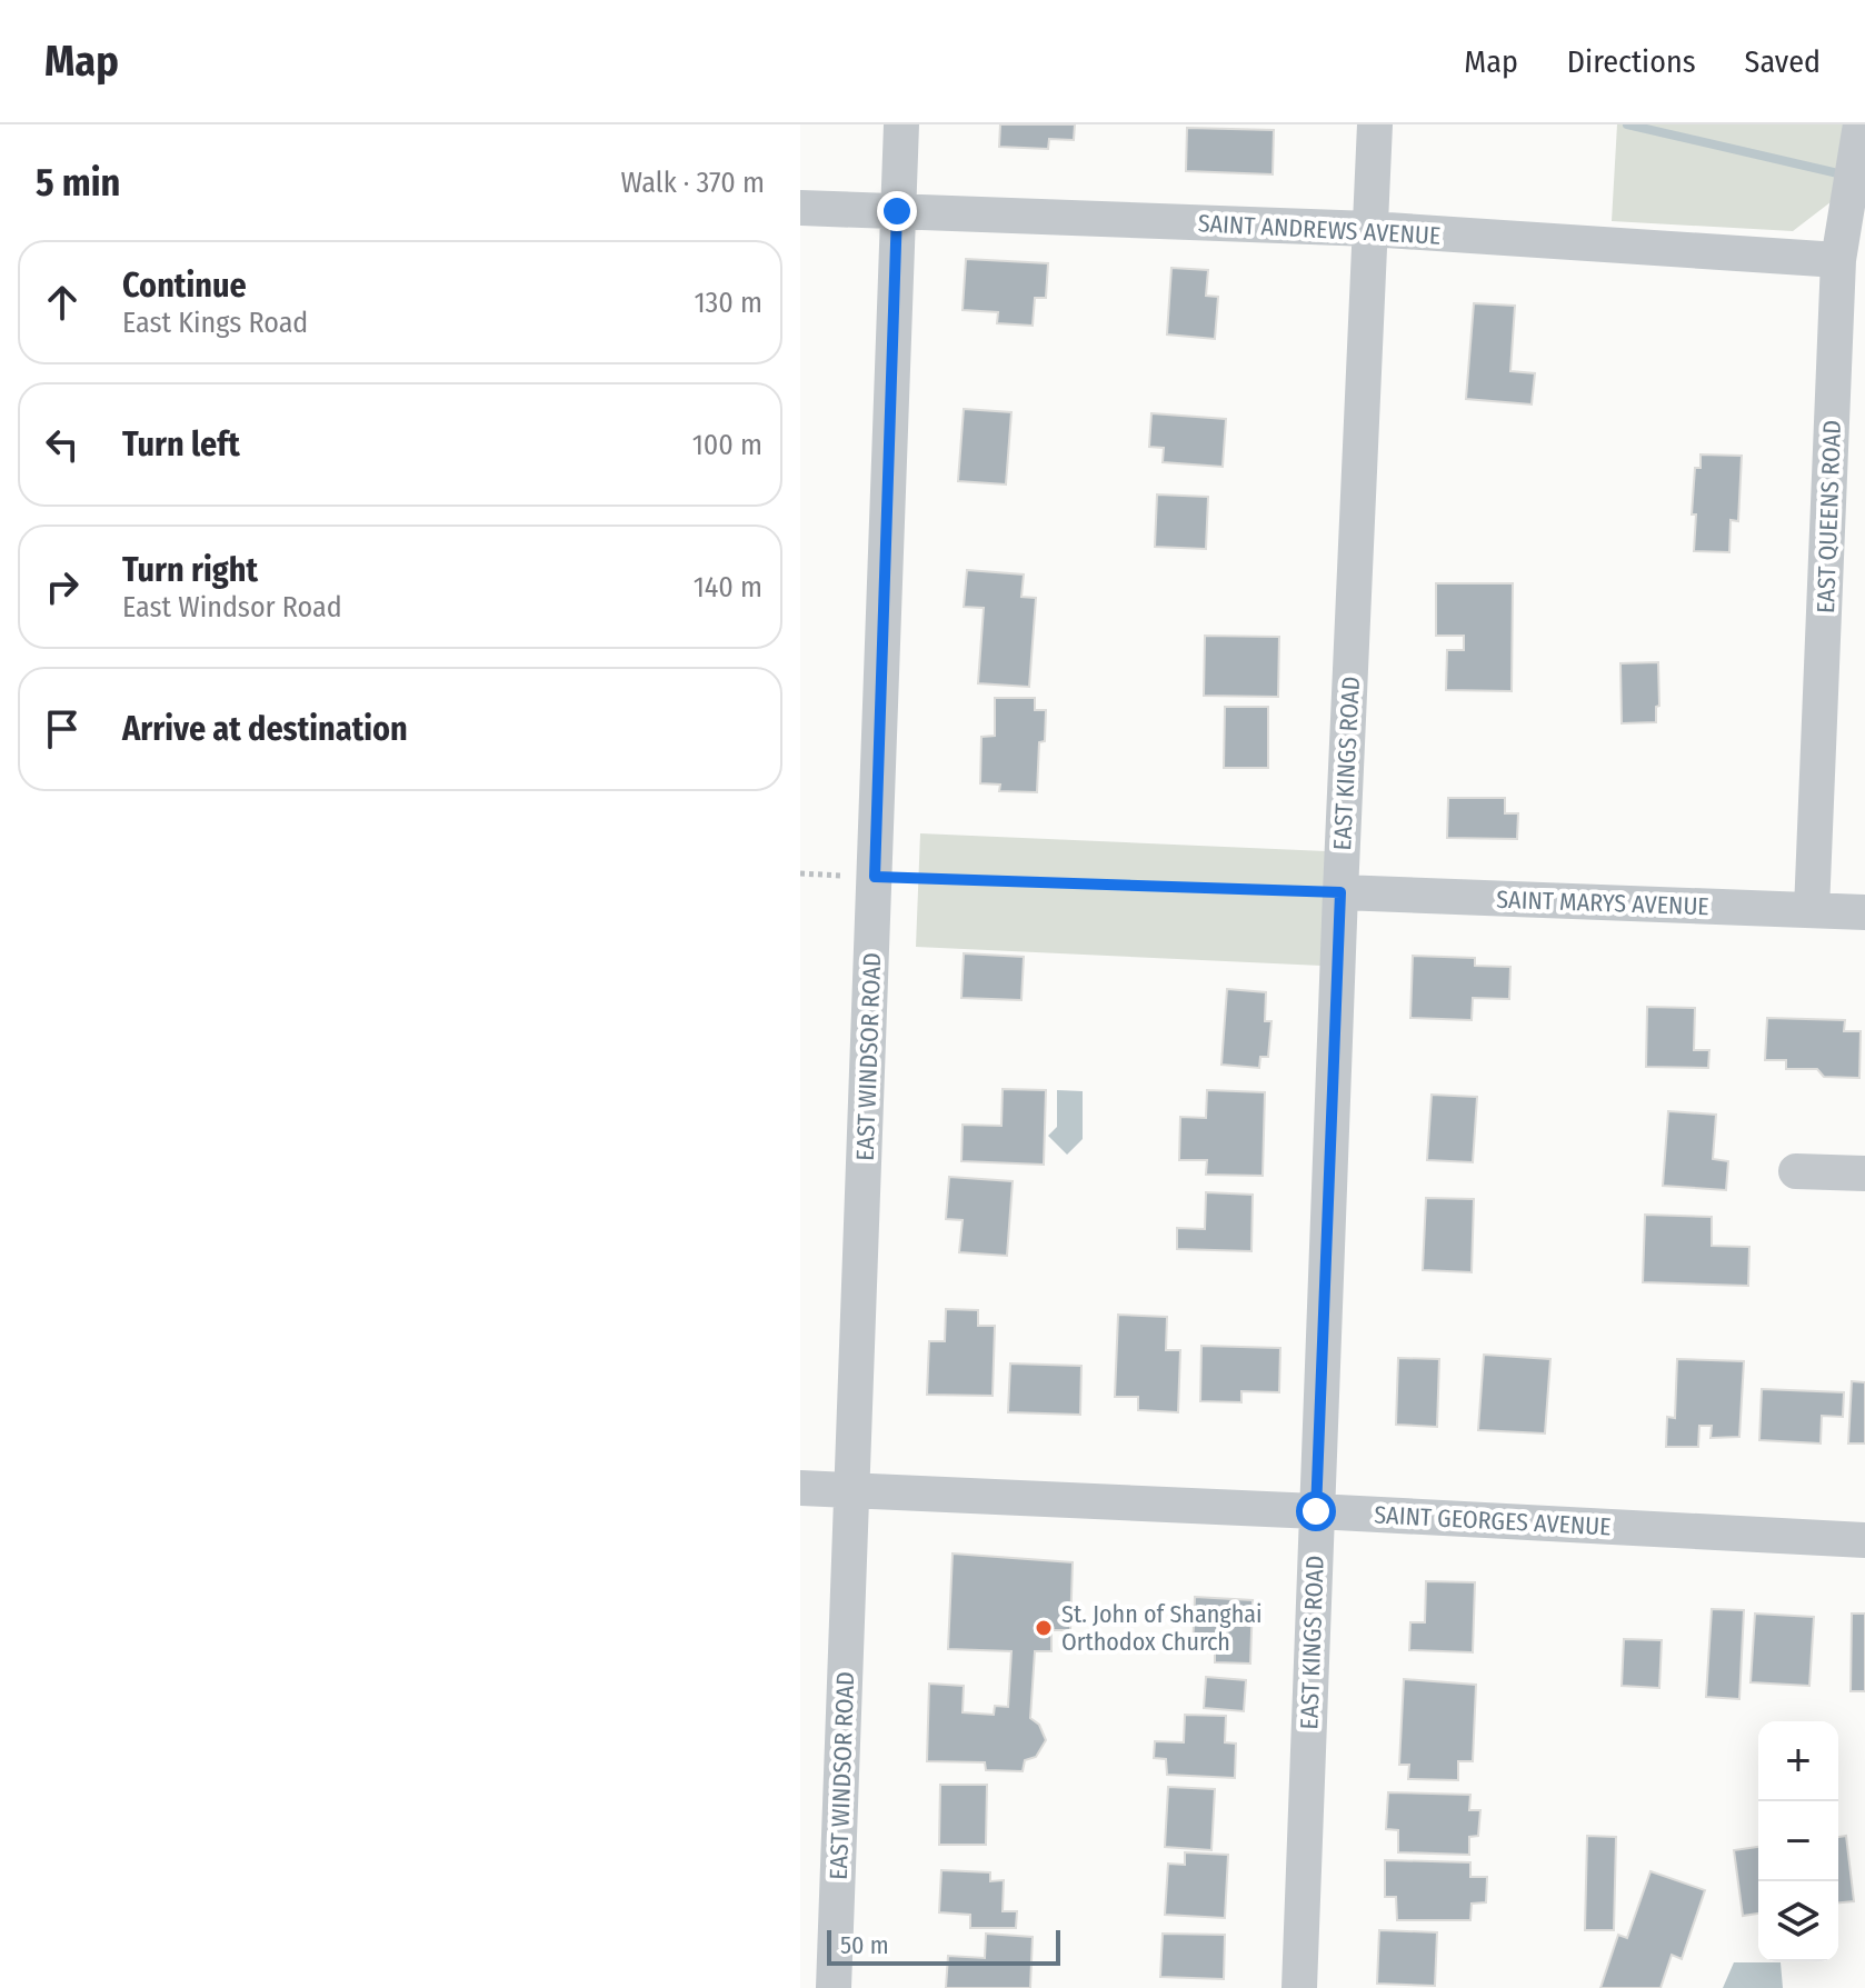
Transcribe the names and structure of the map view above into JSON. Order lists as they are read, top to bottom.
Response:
{
  "streets": {
    "street": [
      "SAINT ANDREWS AVENUE",
      "EAST QUEENS ROAD",
      "EAST KINGS ROAD",
      "SAINT MARYS AVENUE",
      "EAST WINDSOR ROAD",
      "SAINT GEORGES AVENUE"
    ]
  },
  "crossings": [
    ["SAINT ANDREWS AVENUE", "EAST QUEENS ROAD"],
    ["SAINT ANDREWS AVENUE", "EAST KINGS ROAD"],
    ["SAINT ANDREWS AVENUE", "EAST WINDSOR ROAD"],
    ["EAST QUEENS ROAD", "SAINT MARYS AVENUE"],
    ["EAST KINGS ROAD", "SAINT MARYS AVENUE"],
    ["EAST KINGS ROAD", "SAINT GEORGES AVENUE"],
    ["EAST WINDSOR ROAD", "SAINT GEORGES AVENUE"]
  ],
  "places": ["St. John of Shanghai Orthodox Church"],
  "scale_bar": "50 m",
  "page": {
    "header": "Map",
    "nav": ["Map", "Directions", "Saved"],
    "heading": ["5 min", "Walk · 370 m"],
    "list": [
      ["Continue", "East Kings Road", "130 m"],
      ["Turn left", "100 m"],
      ["Turn right", "East Windsor Road", "140 m"],
      "Arrive at destination"
    ],
    "map_buttons": ["+", "−"],
    "scale": "50 m"
  }
}
